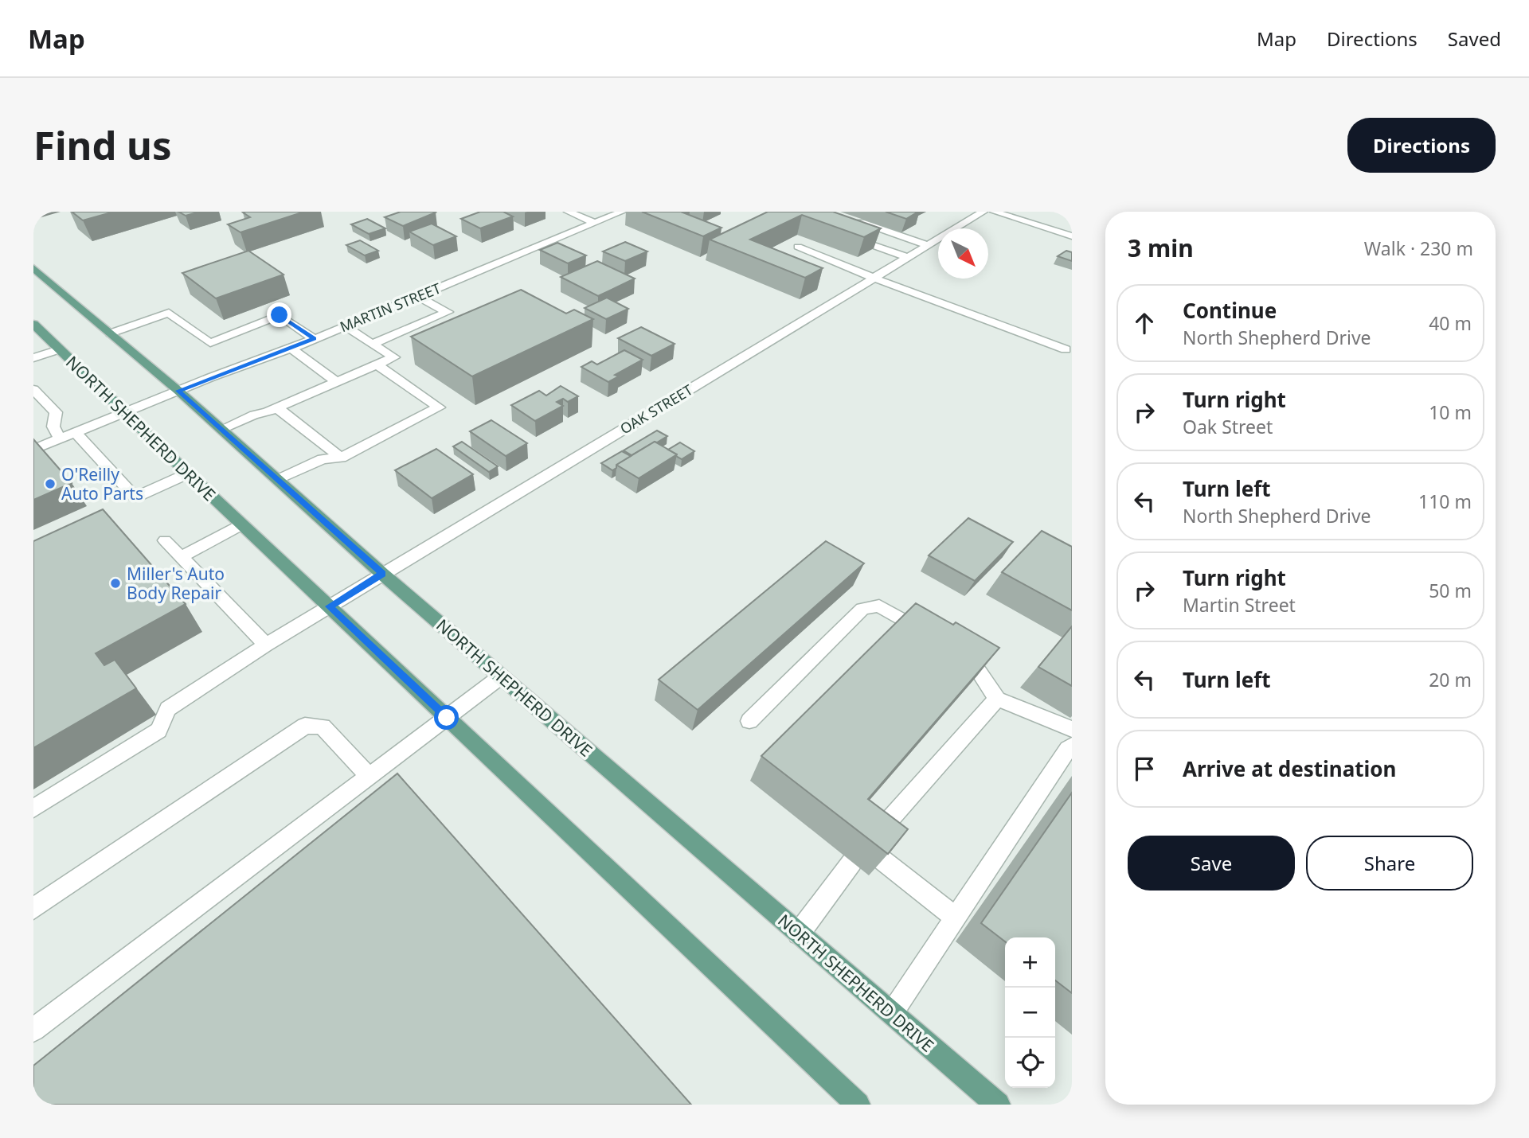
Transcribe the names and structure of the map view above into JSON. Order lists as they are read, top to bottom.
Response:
{
  "streets": {
    "main road": ["NORTH SHEPHERD DRIVE"],
    "street": ["MARTIN STREET", "OAK STREET"]
  },
  "crossings": [
    ["MARTIN STREET", "NORTH SHEPHERD DRIVE"],
    ["OAK STREET", "NORTH SHEPHERD DRIVE"]
  ],
  "places": ["O'Reilly Auto Parts", "Miller's Auto Body Repair"],
  "north": "bottom right",
  "page": {
    "header": "Map",
    "nav": ["Map", "Directions", "Saved"],
    "buttons": [
      "Directions",
      ["Save", "Share"]
    ],
    "title": "Find us",
    "heading": ["3 min", "Walk · 230 m"],
    "list": [
      ["Continue", "North Shepherd Drive", "40 m"],
      ["Turn right", "Oak Street", "10 m"],
      ["Turn left", "North Shepherd Drive", "110 m"],
      ["Turn right", "Martin Street", "50 m"],
      ["Turn left", "20 m"],
      "Arrive at destination"
    ],
    "map_buttons": ["+", "−"]
  }
}
